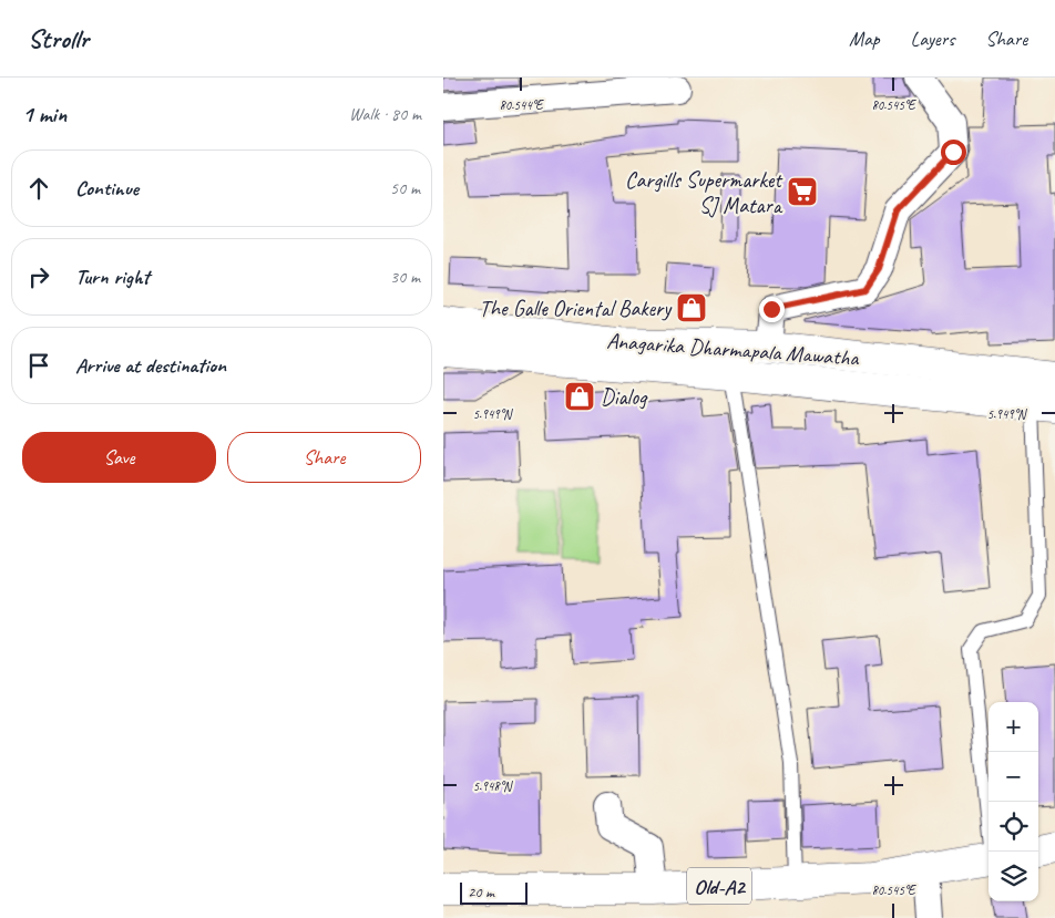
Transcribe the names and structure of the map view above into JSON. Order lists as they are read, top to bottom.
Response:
{
  "streets": {
    "highway": ["Anagarika Dharmapala Mawatha", "Old-A2"]
  },
  "places": {
    "supermarket": ["Cargills Supermarket SJ Matara"],
    "shop": ["The Galle Oriental Bakery", "Dialog"]
  },
  "scale_bar": "20 m",
  "page": {
    "header": "Strollr",
    "nav": ["Map", "Layers", "Share"],
    "heading": ["1 min", "Walk · 80 m"],
    "list": [
      ["Continue", "50 m"],
      ["Turn right", "30 m"],
      "Arrive at destination"
    ],
    "buttons": ["Save", "Share"],
    "map_buttons": ["+", "−"],
    "scale": "20 m"
  },
  "coordinates": [
    "80.544°E",
    "80.545°E",
    "5.949°N",
    "5.948°N"
  ]
}
